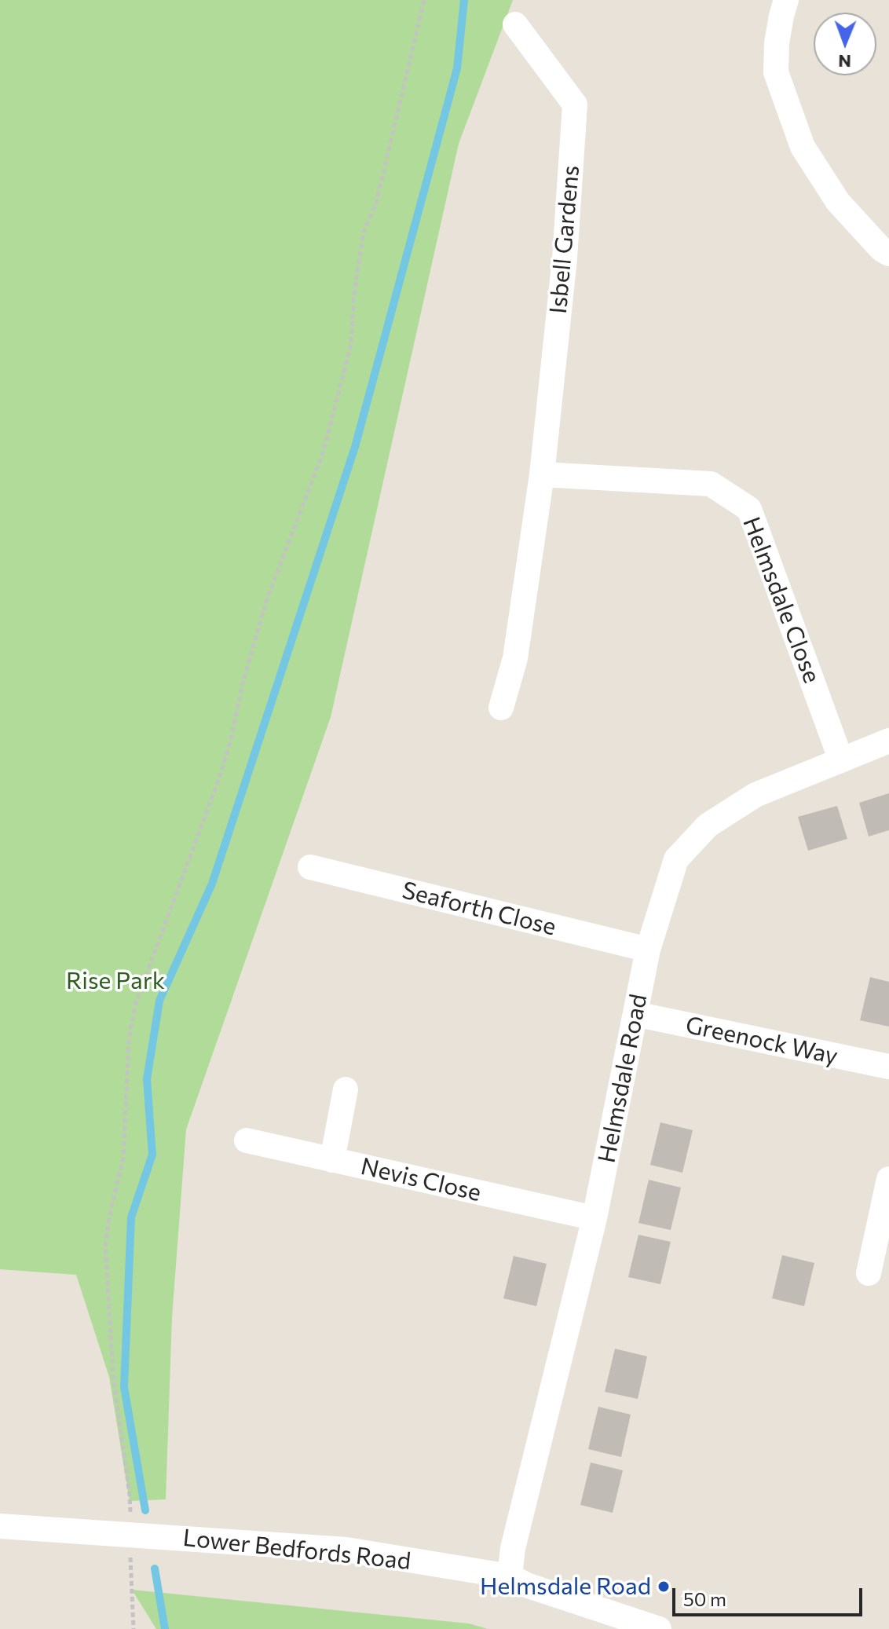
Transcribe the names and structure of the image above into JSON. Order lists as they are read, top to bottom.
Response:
{
  "streets": {
    "street": [
      "Isbell Gardens",
      "Helmsdale Close",
      "Seaforth Close",
      "Greenock Way",
      "Helmsdale Road",
      "Nevis Close",
      "Lower Bedfords Road"
    ]
  },
  "crossings": [
    ["Isbell Gardens", "Helmsdale Close"],
    ["Helmsdale Close", "Helmsdale Road"],
    ["Seaforth Close", "Helmsdale Road"],
    ["Greenock Way", "Helmsdale Road"],
    ["Helmsdale Road", "Nevis Close"],
    ["Helmsdale Road", "Lower Bedfords Road"]
  ],
  "parks": ["Rise Park"],
  "places": ["Helmsdale Road"],
  "scale_bar": "50 m",
  "north": "bottom"
}
